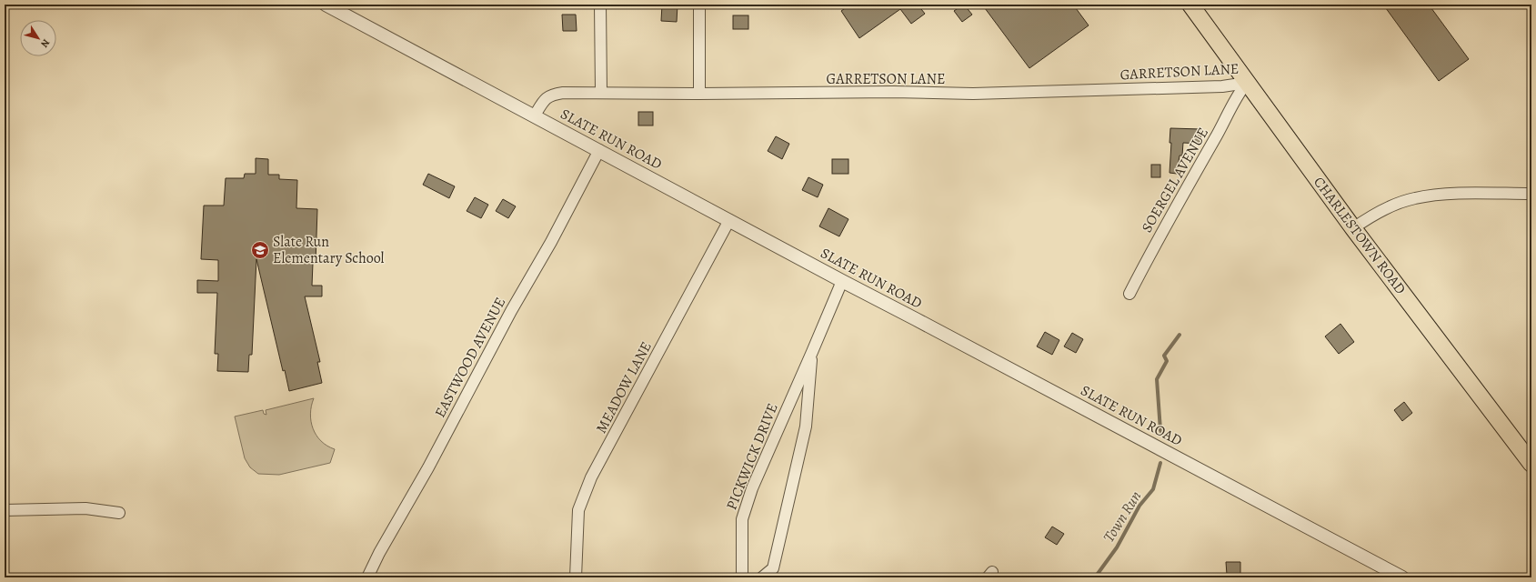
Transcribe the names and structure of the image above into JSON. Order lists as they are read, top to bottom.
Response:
{
  "streets": {
    "main road": ["CHARLESTOWN ROAD"],
    "street": [
      "GARRETSON LANE",
      "SLATE RUN ROAD",
      "SOERGEL AVENUE",
      "EASTWOOD AVENUE",
      "MEADOW LANE",
      "PICKWICK DRIVE"
    ]
  },
  "crossings": [
    ["GARRETSON LANE", "SLATE RUN ROAD"],
    ["GARRETSON LANE", "SOERGEL AVENUE"],
    ["GARRETSON LANE", "CHARLESTOWN ROAD"],
    ["SLATE RUN ROAD", "EASTWOOD AVENUE"],
    ["SLATE RUN ROAD", "MEADOW LANE"],
    ["SLATE RUN ROAD", "PICKWICK DRIVE"],
    ["SOERGEL AVENUE", "CHARLESTOWN ROAD"]
  ],
  "water": ["Town Run"],
  "places": {
    "school or university": ["Slate Run Elementary School"]
  },
  "north": "bottom right"
}
